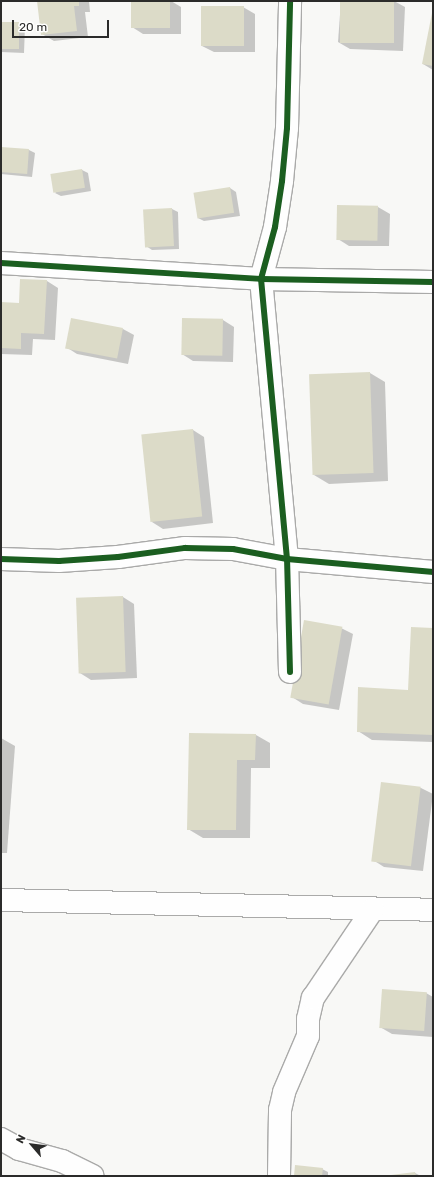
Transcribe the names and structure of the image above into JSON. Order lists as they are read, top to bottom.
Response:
{
  "scale_bar": "20 m",
  "north": "top left"
}
